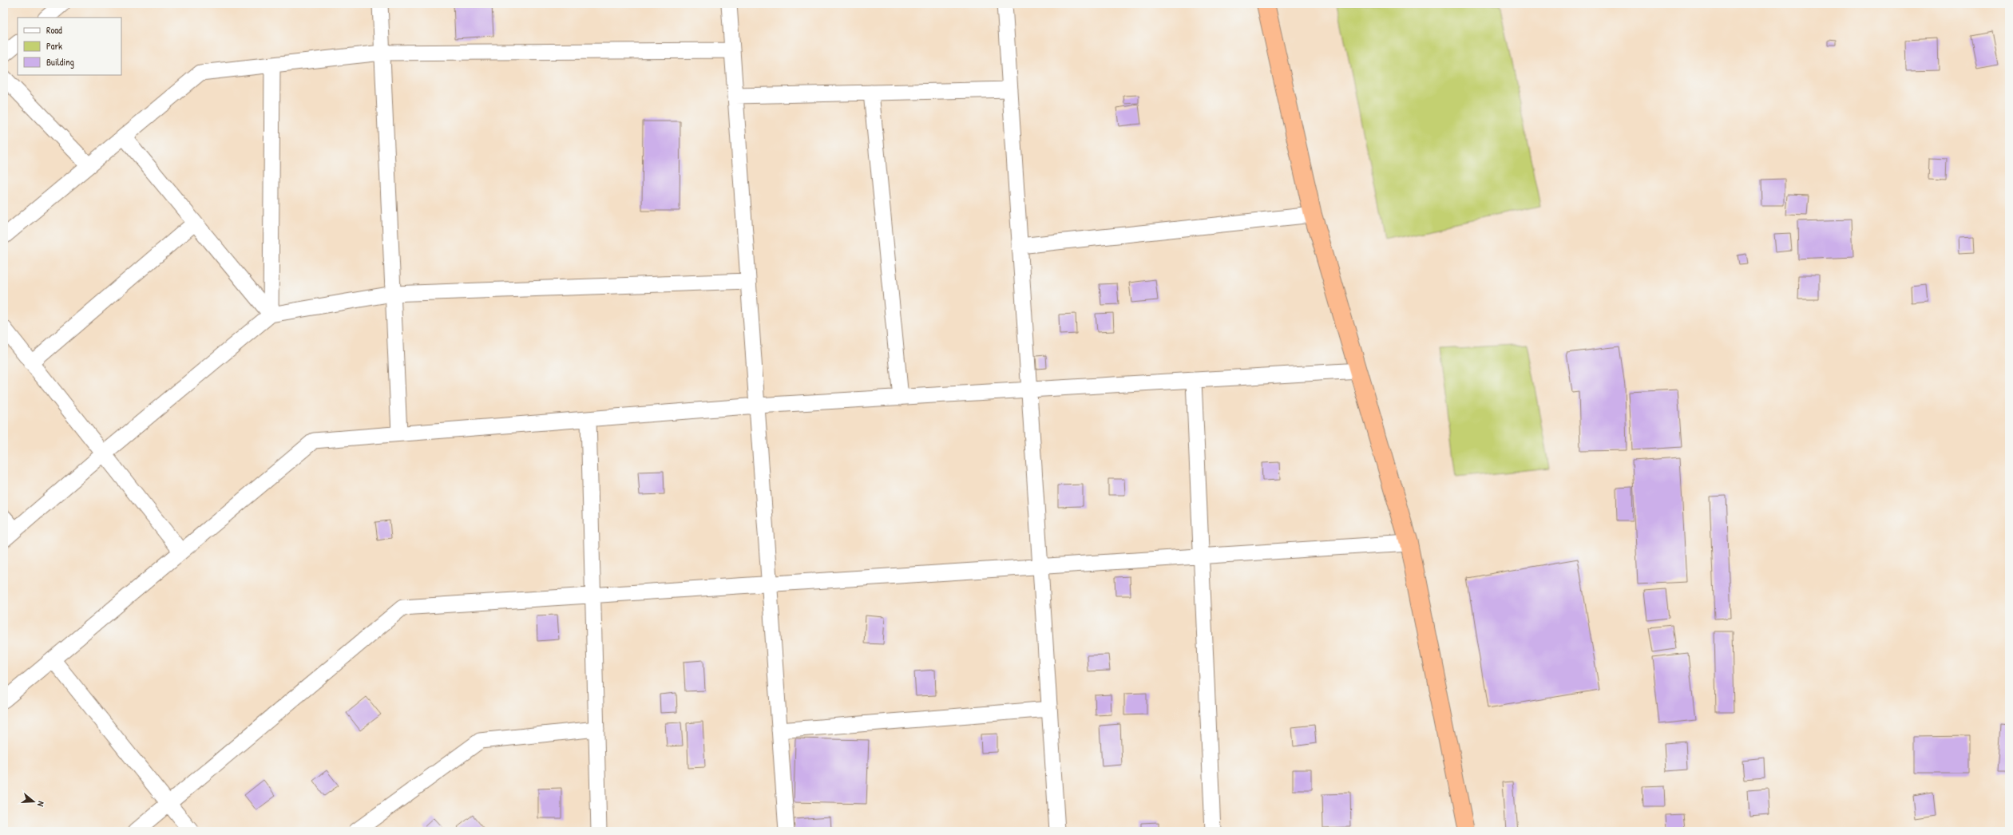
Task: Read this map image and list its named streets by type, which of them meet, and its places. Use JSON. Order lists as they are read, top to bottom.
{
  "legend": ["Road", "Park", "Building"],
  "north": "right"
}
